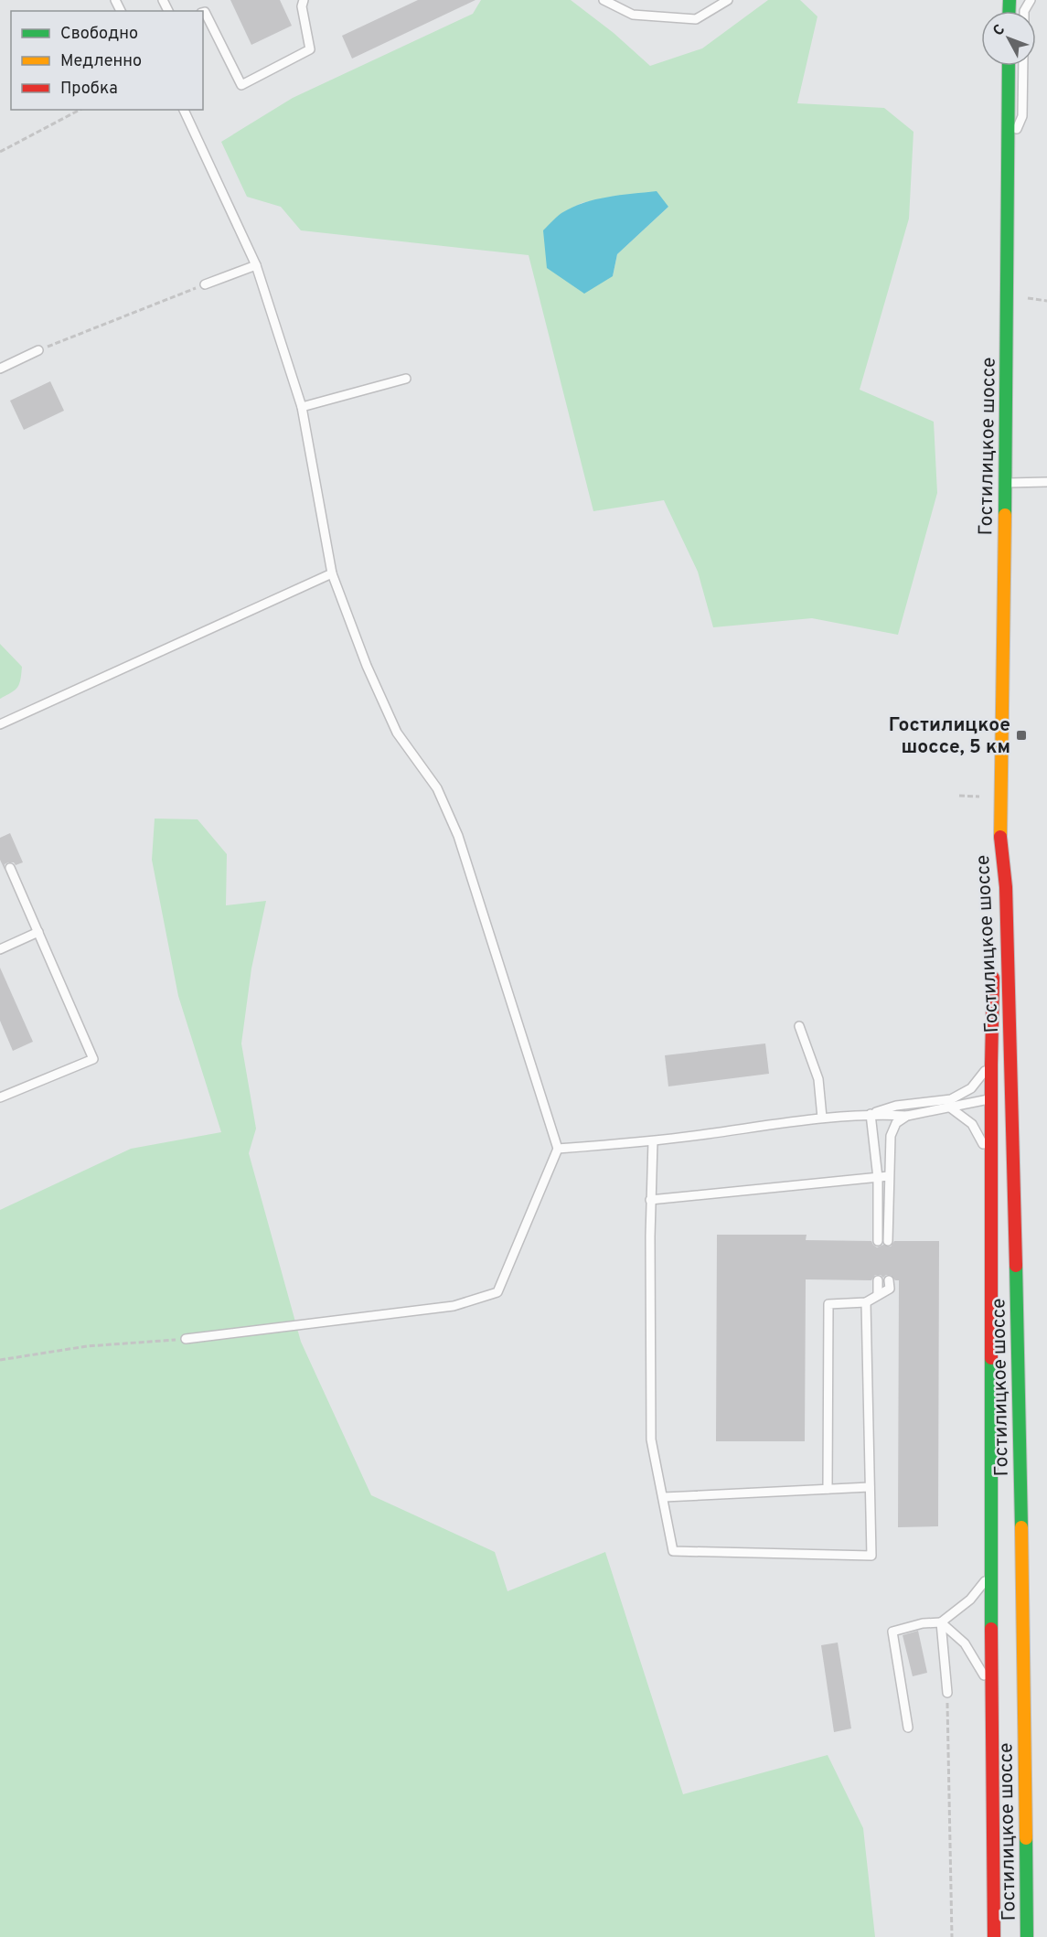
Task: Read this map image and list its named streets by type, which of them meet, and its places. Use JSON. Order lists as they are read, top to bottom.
{
  "streets": {
    "main road": ["Гостилицкое шоссе"]
  },
  "places": {
    "transit": ["Гостилицкое шоссе, 5 км"]
  },
  "legend": ["Свободно", "Медленно", "Пробка"],
  "north": "top left"
}
